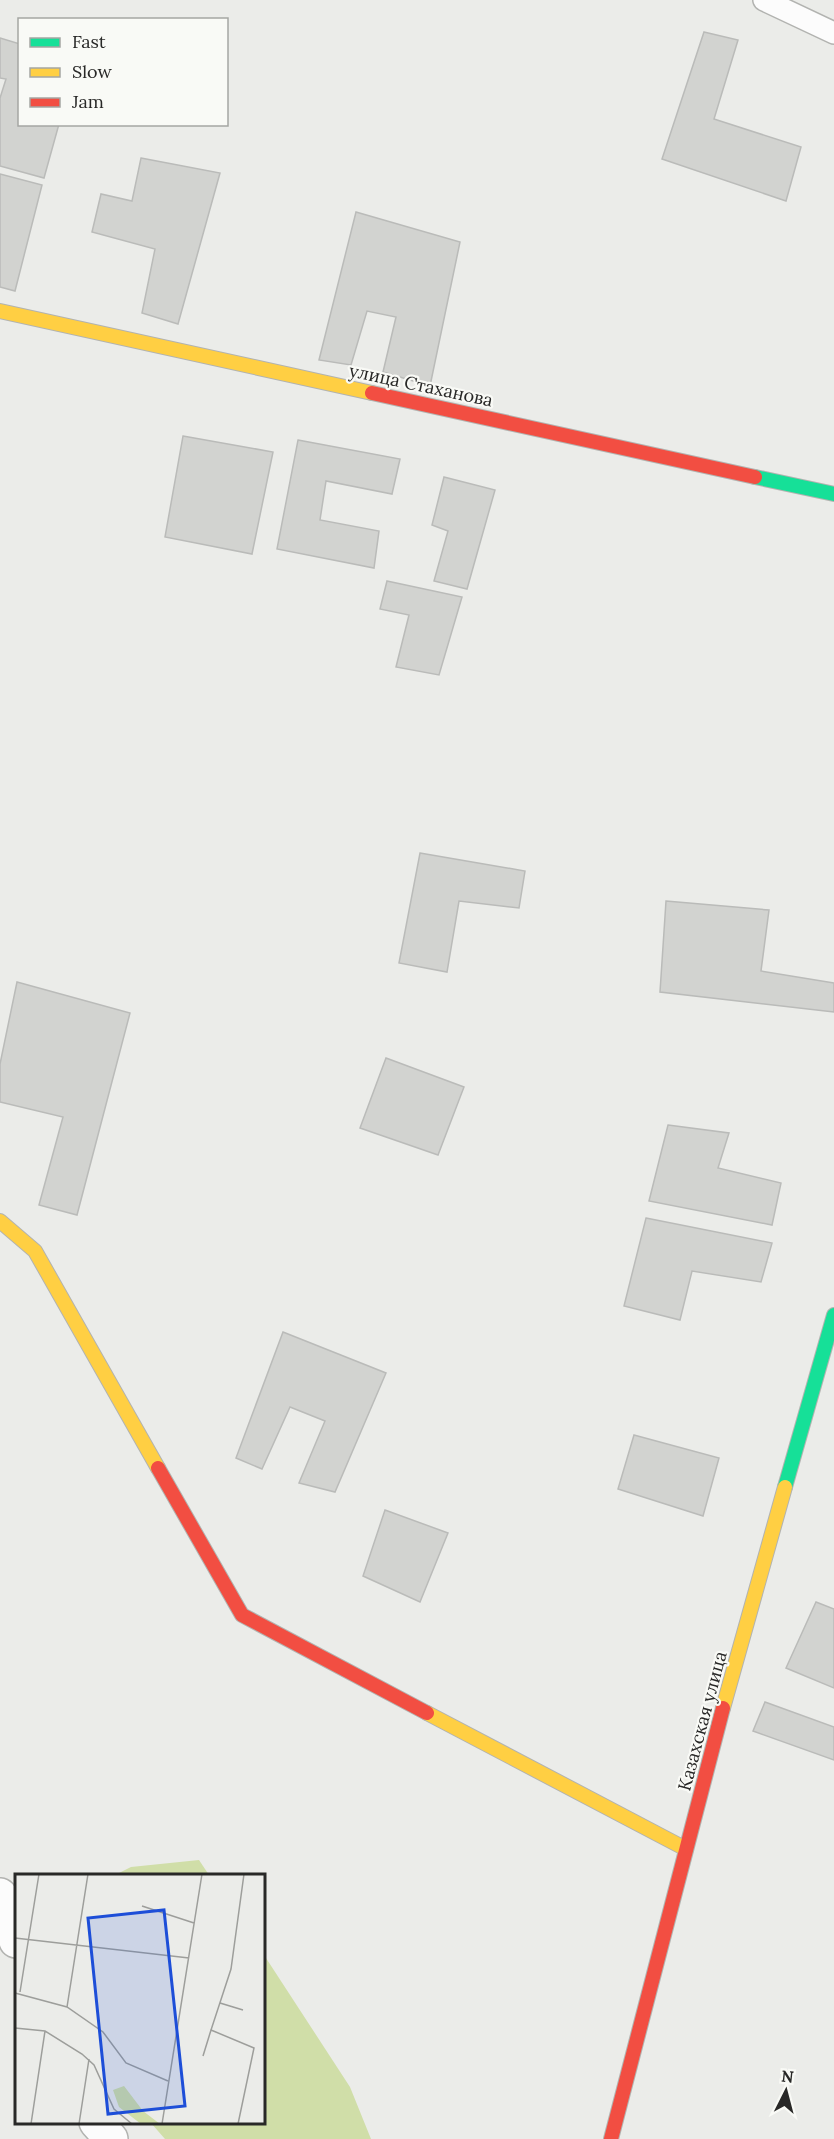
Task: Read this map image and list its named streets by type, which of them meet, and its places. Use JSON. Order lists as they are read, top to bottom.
{
  "streets": {
    "street": ["улица Стаханова", "Казахская улица"]
  },
  "legend": ["Fast", "Slow", "Jam"],
  "north": "top"
}
